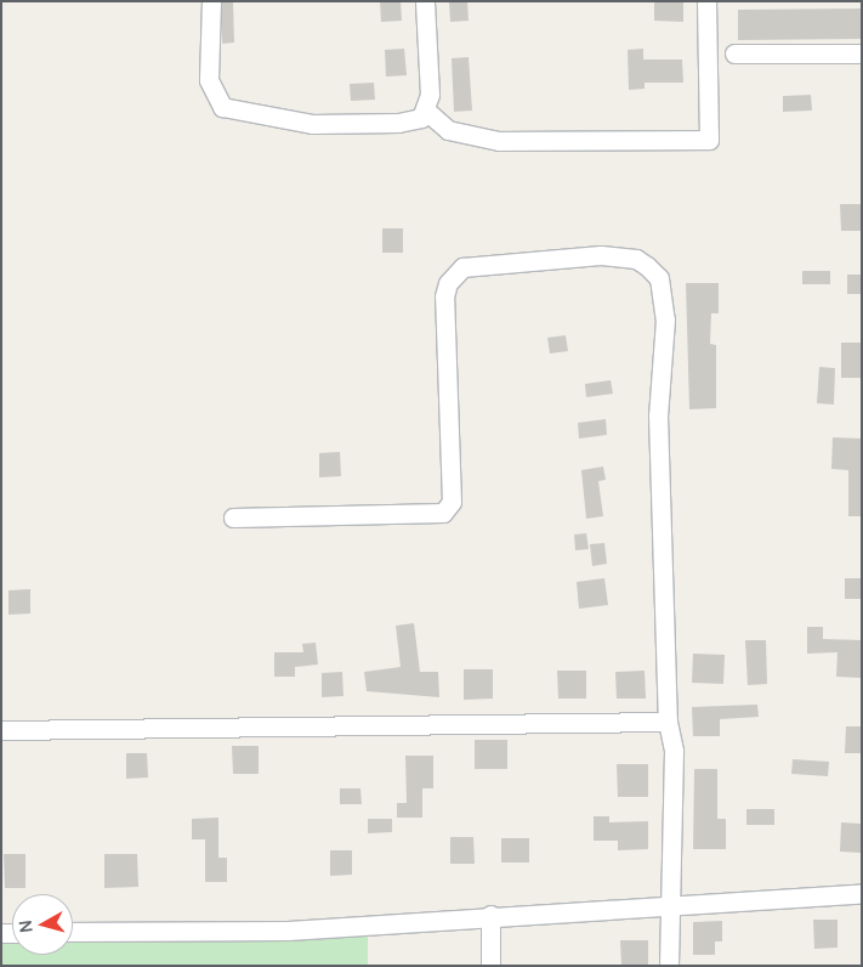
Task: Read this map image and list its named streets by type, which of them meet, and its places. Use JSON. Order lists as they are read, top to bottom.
{
  "north": "left"
}
